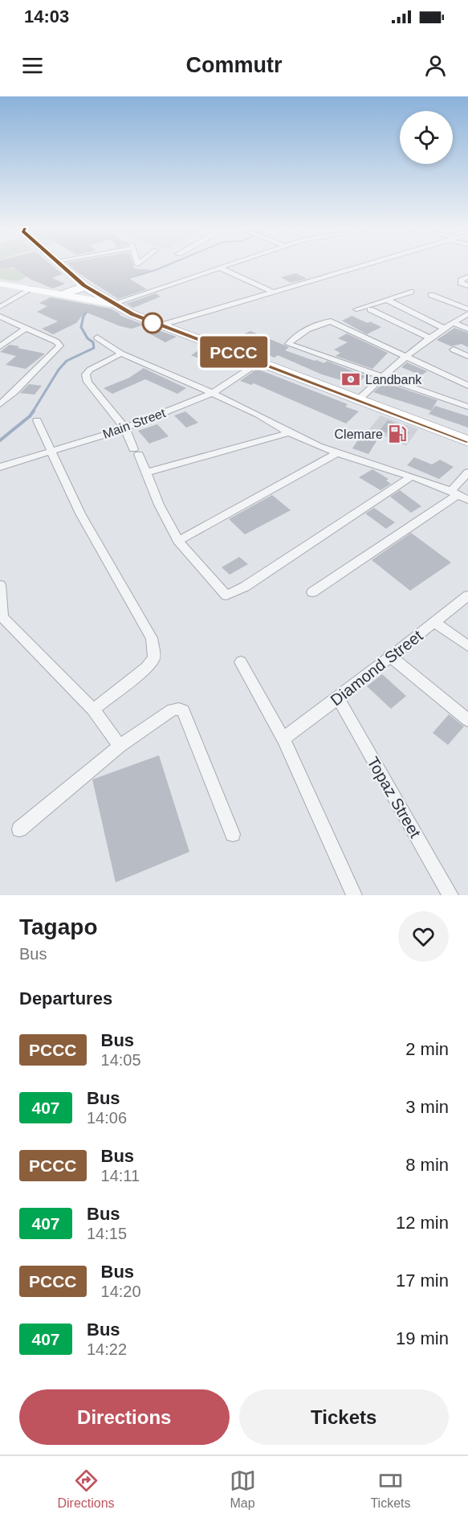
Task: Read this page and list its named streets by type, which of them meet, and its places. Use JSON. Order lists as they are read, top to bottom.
{
  "streets": {
    "street": ["Main Street", "Diamond Street", "Topaz Street"]
  },
  "crossings": [
    ["Diamond Street", "Topaz Street"]
  ],
  "places": {
    "bank": ["Landbank"],
    "fuel station": ["Clemare"]
  },
  "lines": ["bus line PCCC"],
  "page": {
    "status": "14:03",
    "header": "Commutr",
    "on_map": "PCCC",
    "heading": [
      ["Tagapo", "Bus"],
      "Departures"
    ],
    "list": [
      {
        "mark": "PCCC",
        "name": "Bus",
        "note": "14:05",
        "value": "2 min"
      },
      {
        "mark": "407",
        "name": "Bus",
        "note": "14:06",
        "value": "3 min"
      },
      {
        "mark": "PCCC",
        "name": "Bus",
        "note": "14:11",
        "value": "8 min"
      },
      {
        "mark": "407",
        "name": "Bus",
        "note": "14:15",
        "value": "12 min"
      },
      {
        "mark": "PCCC",
        "name": "Bus",
        "note": "14:20",
        "value": "17 min"
      },
      {
        "mark": "407",
        "name": "Bus",
        "note": "14:22",
        "value": "19 min"
      }
    ],
    "buttons": ["Directions", "Tickets"],
    "tabs": ["Directions", "Map", "Tickets"]
  }
}
